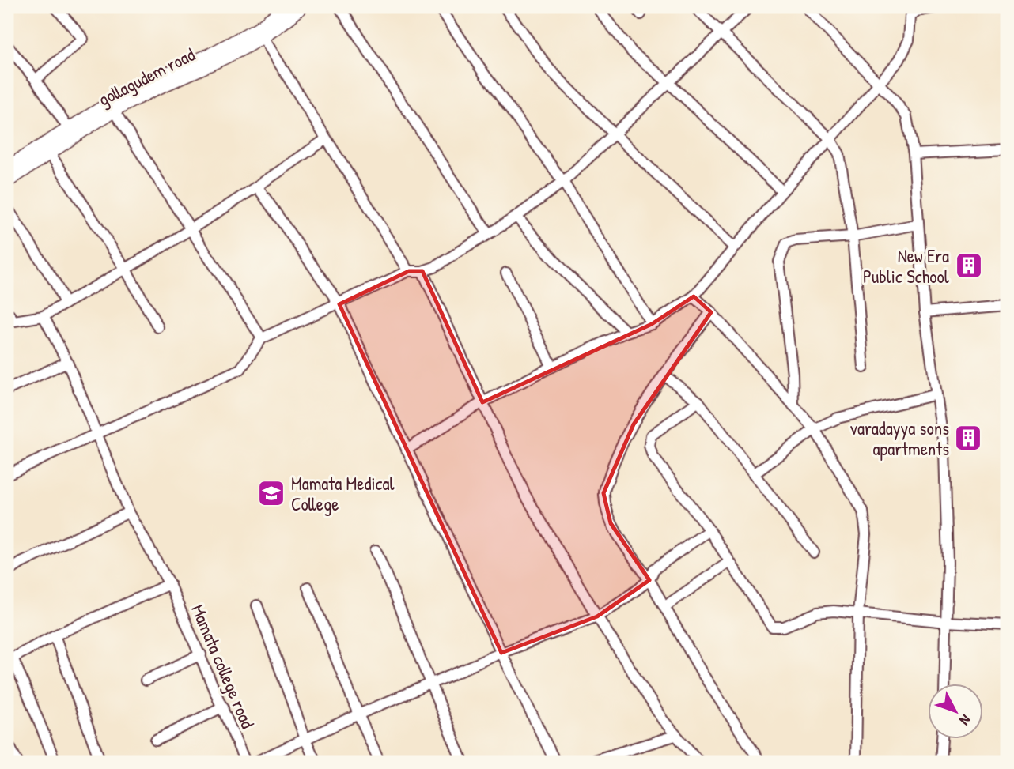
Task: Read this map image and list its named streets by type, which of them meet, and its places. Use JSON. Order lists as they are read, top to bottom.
{
  "streets": {
    "street": ["gollagudem road", "Mamata college road"]
  },
  "places": {
    "building": ["New Era Public School", "varadayya sons apartments"],
    "school or university": ["Mamata Medical College"]
  },
  "north": "bottom right"
}
